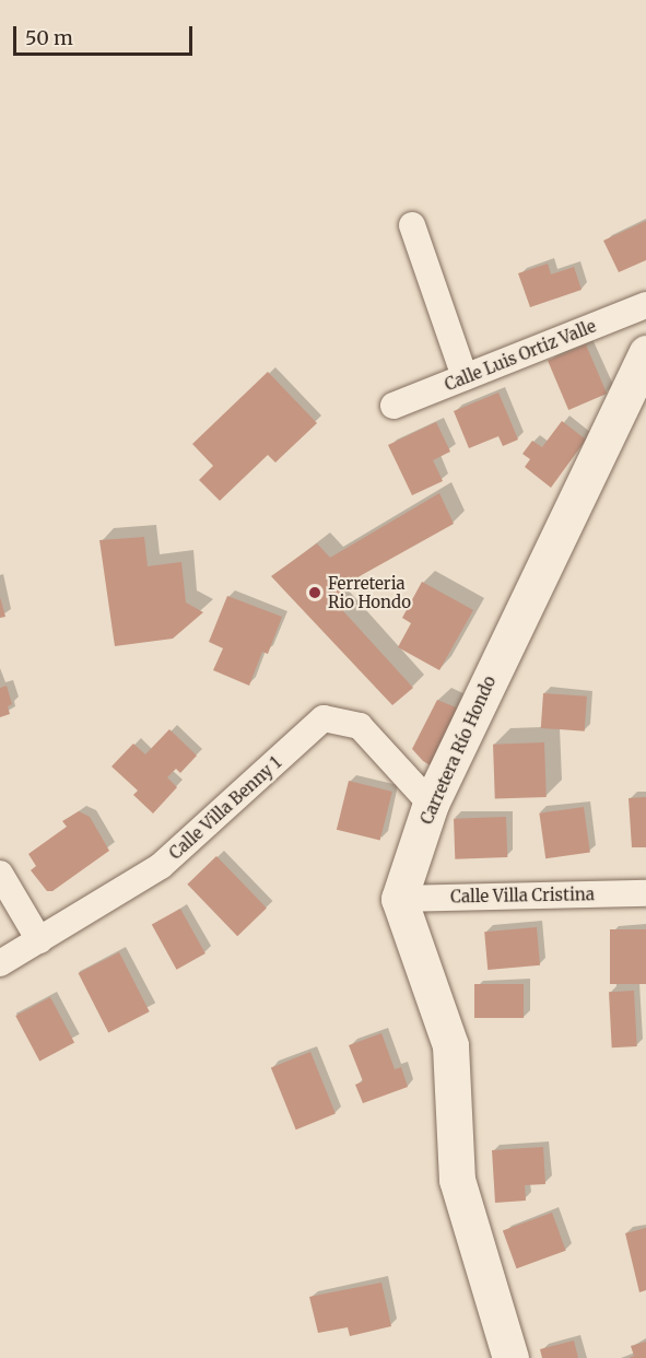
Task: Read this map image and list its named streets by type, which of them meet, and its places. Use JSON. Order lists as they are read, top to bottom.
{
  "streets": {
    "street": [
      "Calle Luis Ortiz Valle",
      "Carretera Río Hondo",
      "Calle Villa Benny 1",
      "Calle Villa Cristina"
    ]
  },
  "crossings": [
    ["Carretera Río Hondo", "Calle Villa Benny 1"],
    ["Carretera Río Hondo", "Calle Villa Cristina"]
  ],
  "places": ["Ferreteria Rio Hondo"],
  "scale_bar": "50 m"
}
